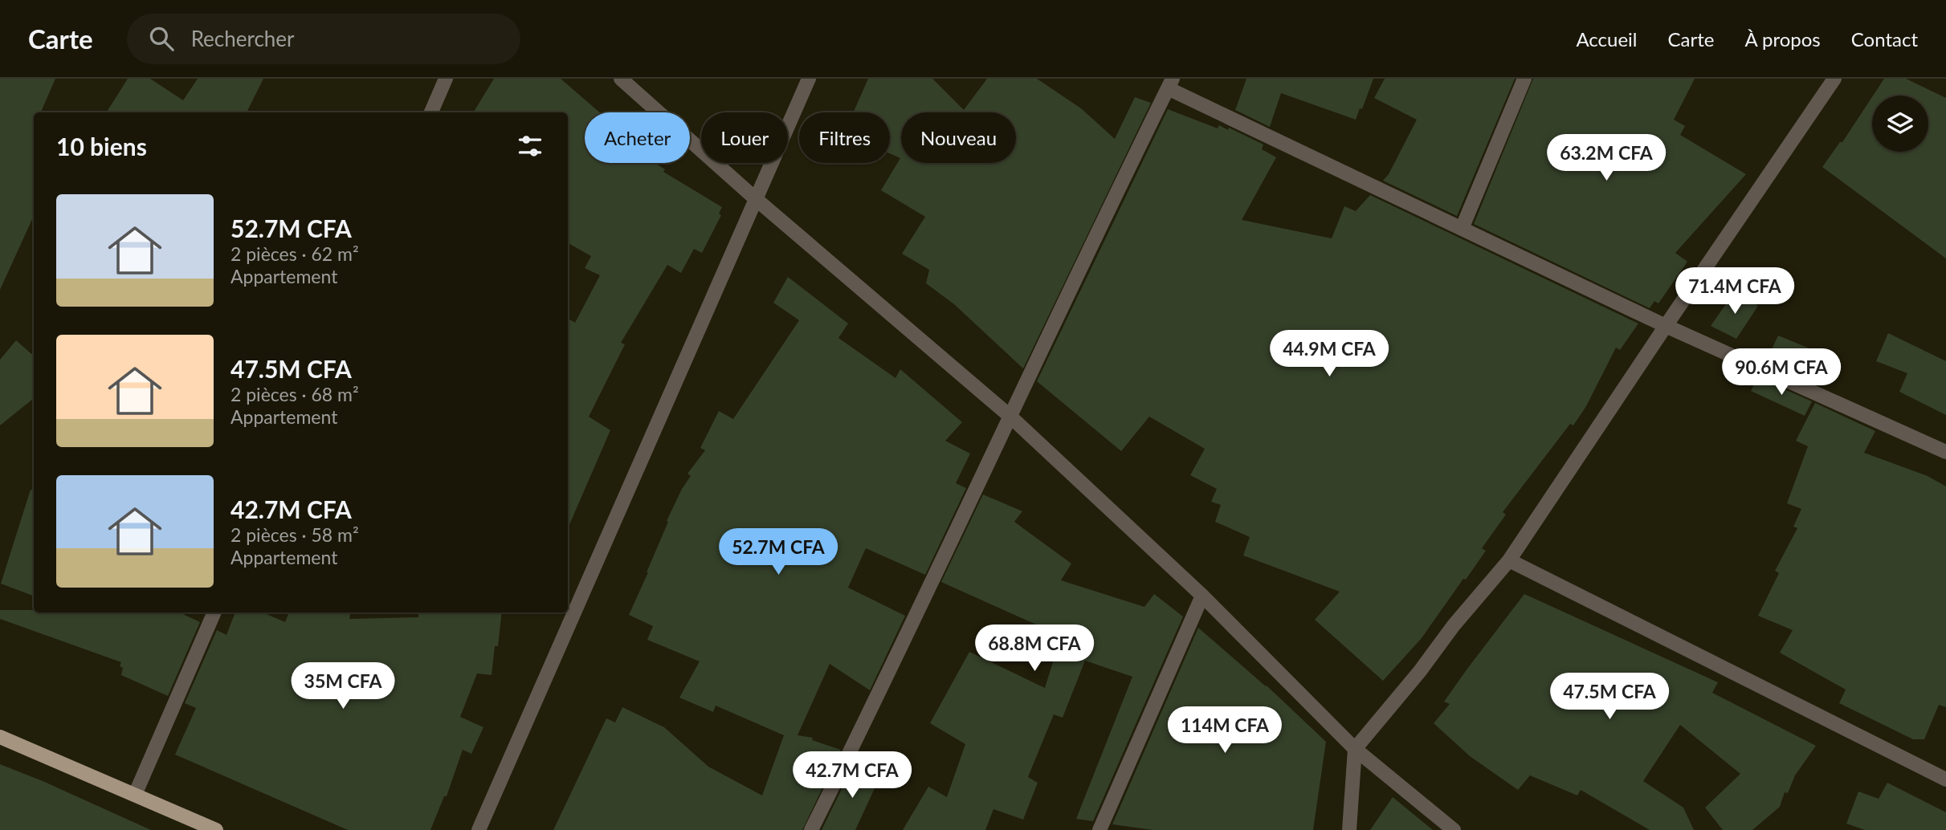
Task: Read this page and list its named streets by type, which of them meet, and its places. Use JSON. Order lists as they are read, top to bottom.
{
  "page": {
    "header": "Carte",
    "search": "Rechercher",
    "nav": [
      "Accueil",
      "Carte",
      "À propos",
      "Contact"
    ],
    "chip": [
      "Acheter",
      "Louer",
      "Filtres",
      "Nouveau"
    ],
    "heading": "10 biens",
    "price": [
      "63.2M CFA",
      "71.4M CFA",
      "44.9M CFA",
      "90.6M CFA",
      "52.7M CFA",
      "68.8M CFA",
      "35M CFA",
      "47.5M CFA",
      "114M CFA",
      "42.7M CFA"
    ],
    "list": [
      {
        "name": "52.7M CFA",
        "note": "2 pièces · 62 m² · Appartement"
      },
      {
        "name": "47.5M CFA",
        "note": "2 pièces · 68 m² · Appartement"
      },
      {
        "name": "42.7M CFA",
        "note": "2 pièces · 58 m² · Appartement"
      }
    ]
  }
}
